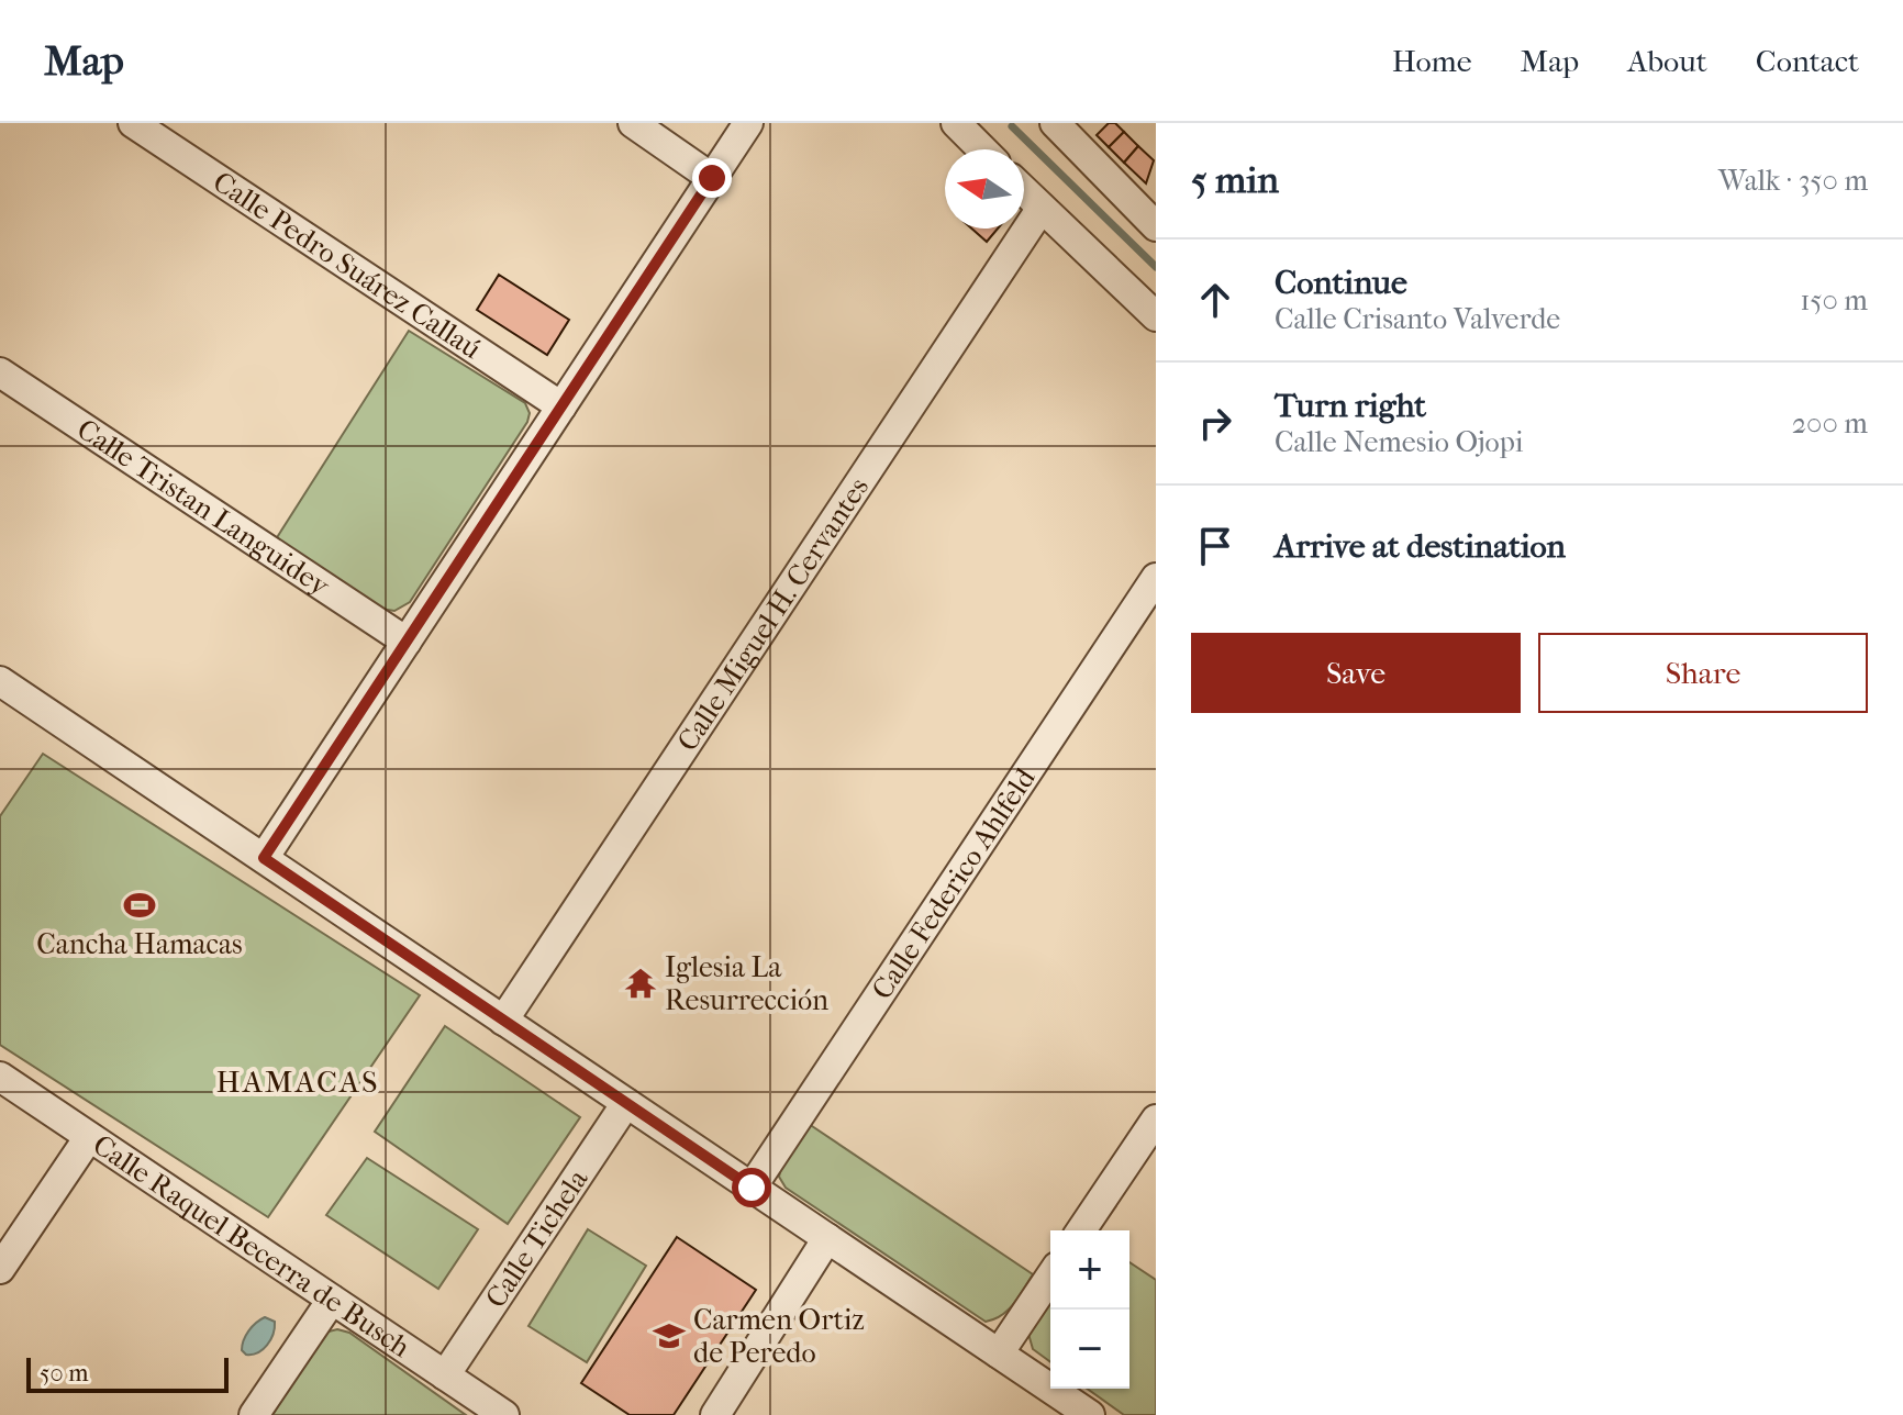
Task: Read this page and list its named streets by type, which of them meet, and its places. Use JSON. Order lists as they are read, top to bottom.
{
  "streets": {
    "street": [
      "Calle Pedro Suárez Callaú",
      "Calle Tristan Languidey",
      "Calle Miguel H. Cervantes",
      "Calle Federico Ahlfeld",
      "Calle Tichela",
      "Calle Raquel Becerra de Busch"
    ]
  },
  "crossings": [
    ["Calle Tichela", "Calle Raquel Becerra de Busch"]
  ],
  "districts": ["HAMACAS"],
  "places": {
    "sports": ["Cancha Hamacas"],
    "temple": ["Iglesia La Resurrección"],
    "school or university": ["Carmen Ortiz de Peredo"]
  },
  "scale_bar": "50 m",
  "north": "left",
  "page": {
    "header": "Map",
    "nav": [
      "Home",
      "Map",
      "About",
      "Contact"
    ],
    "heading": ["5 min", "Walk · 350 m"],
    "list": [
      ["Continue", "Calle Crisanto Valverde", "150 m"],
      ["Turn right", "Calle Nemesio Ojopi", "200 m"],
      "Arrive at destination"
    ],
    "buttons": ["Save", "Share"],
    "map_buttons": ["+", "−"],
    "scale": "50 m"
  }
}
